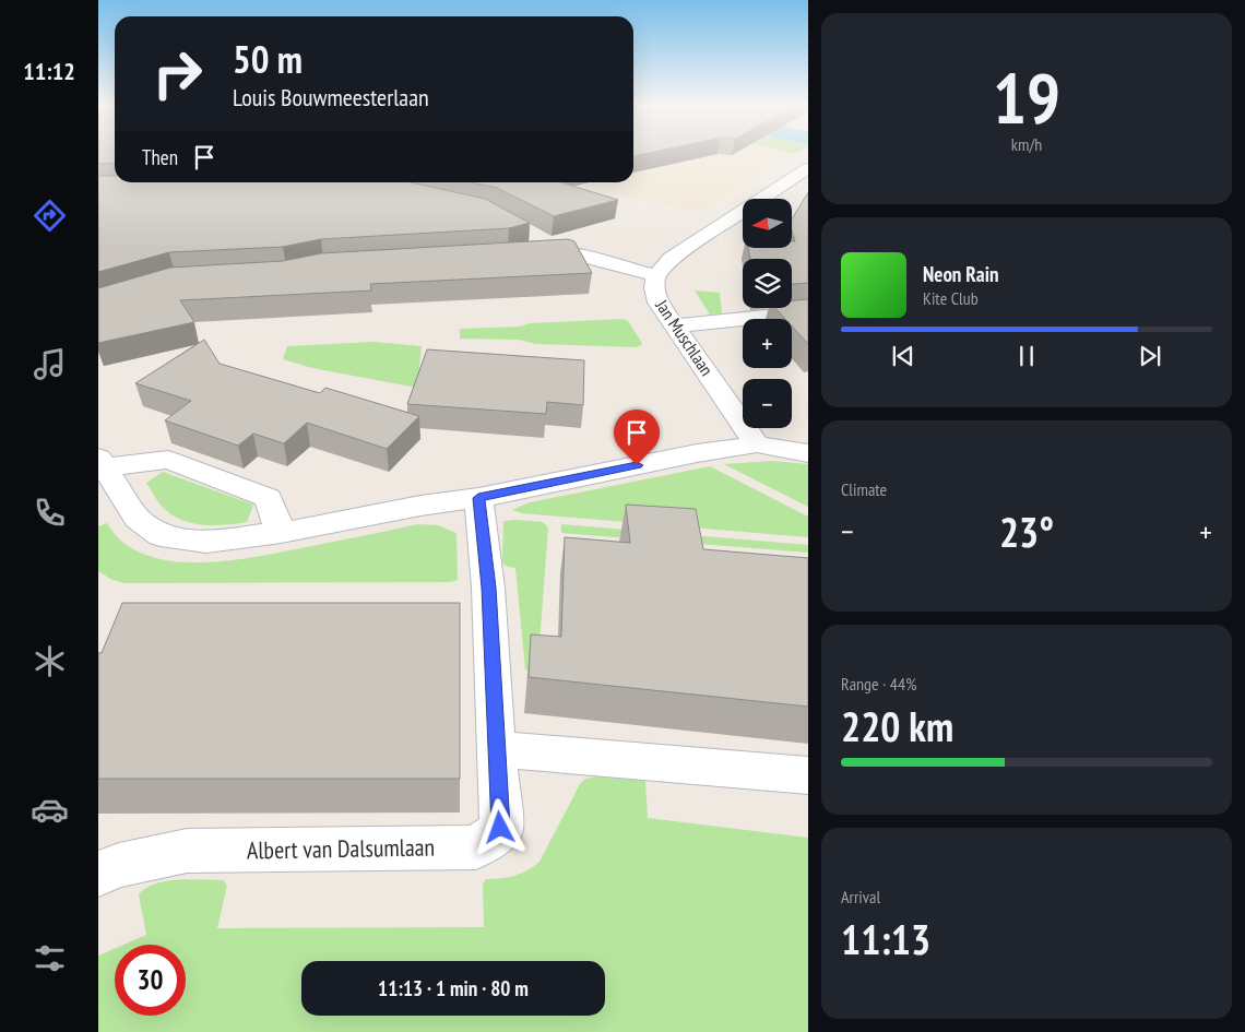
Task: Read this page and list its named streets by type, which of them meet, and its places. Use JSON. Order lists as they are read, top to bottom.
{
  "streets": {
    "street": ["Jan Muschlaan", "Albert van Dalsumlaan"]
  },
  "north": "left",
  "page": {
    "tabs": "11:12",
    "tile": [
      ["19", "km/h"],
      "Climate",
      ["Range · 44%", "220 km"],
      ["Arrival", "11:13"]
    ],
    "turn": ["50 m", "Louis Bouwmeesterlaan"],
    "then": "Then",
    "map_buttons": ["+", "−"],
    "song": ["Neon Rain", "Kite Club"],
    "heat": ["−", "23°", "+"],
    "limit": "30",
    "trip": "11:13 · 1 min · 80 m"
  }
}
